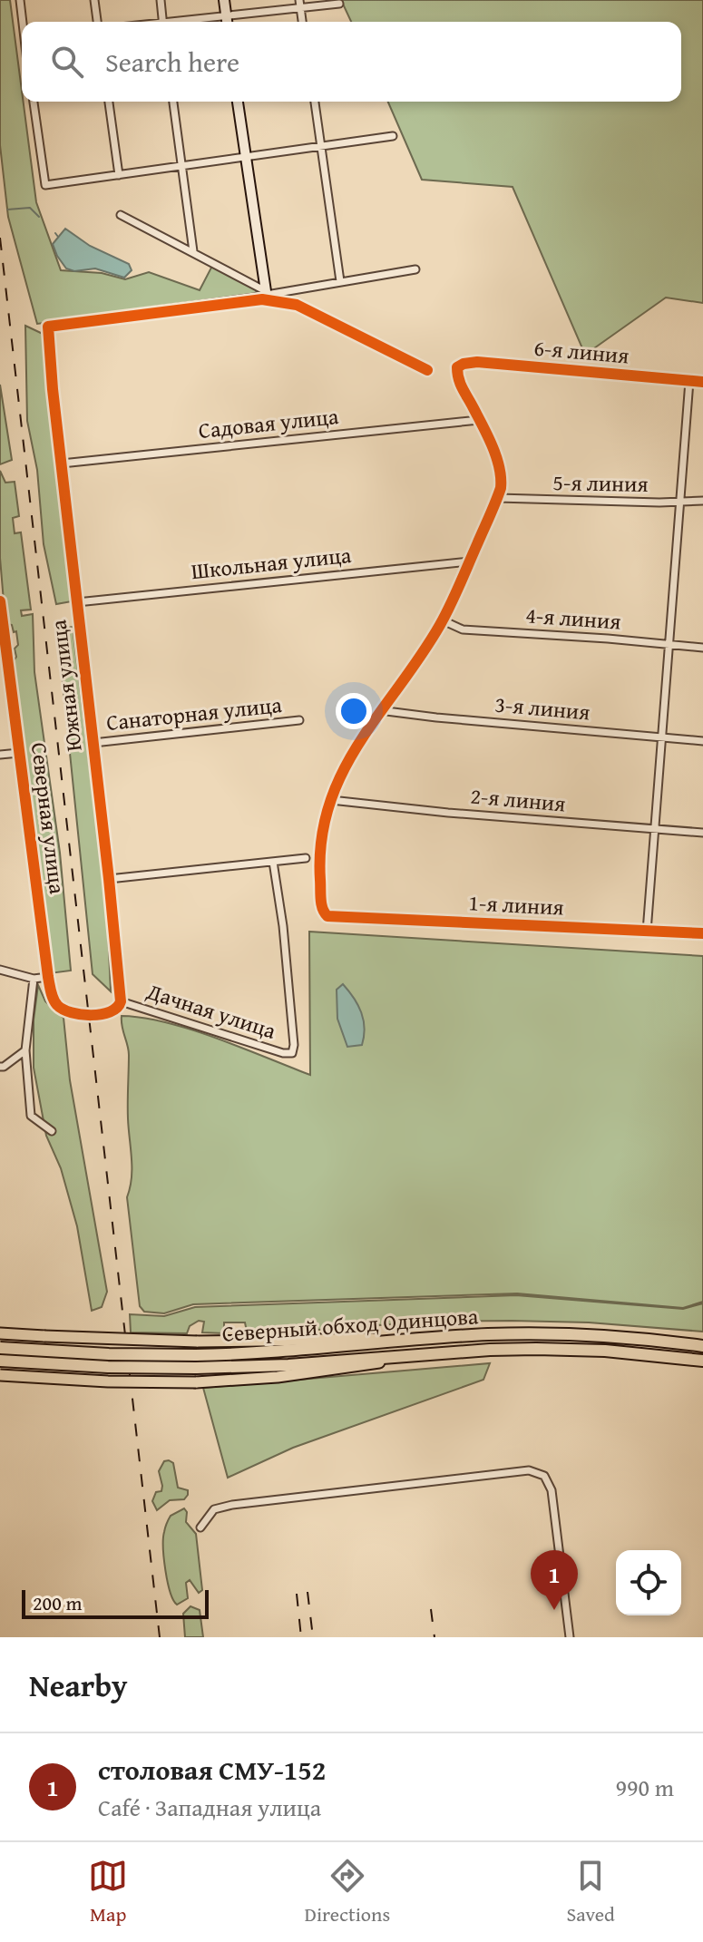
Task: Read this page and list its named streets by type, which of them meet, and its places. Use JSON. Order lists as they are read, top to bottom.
{
  "streets": {
    "highway": ["Северный обход Одинцова"],
    "street": [
      "6-я линия",
      "Садовая улица",
      "5-я линия",
      "Школьная улица",
      "4-я линия",
      "Южная улица",
      "3-я линия",
      "Санаторная улица",
      "2-я линия",
      "Северная улица",
      "1-я линия",
      "Дачная улица"
    ]
  },
  "crossings": [
    ["6-я линия", "Садовая улица"],
    ["Садовая улица", "Южная улица"],
    ["Школьная улица", "Южная улица"],
    ["Южная улица", "Санаторная улица"],
    ["Южная улица", "Северная улица"],
    ["Южная улица", "Дачная улица"],
    ["2-я линия", "1-я линия"],
    ["Северная улица", "Дачная улица"]
  ],
  "scale_bar": "200 m",
  "page": {
    "search": "Search here",
    "pins": "1",
    "scale": "200 m",
    "heading": "Nearby",
    "list": [
      {
        "mark": "1",
        "name": "столовая СМУ-152",
        "note": "Café · Западная улица",
        "value": "990 m"
      }
    ],
    "nav": ["Map", "Directions", "Saved"]
  }
}
